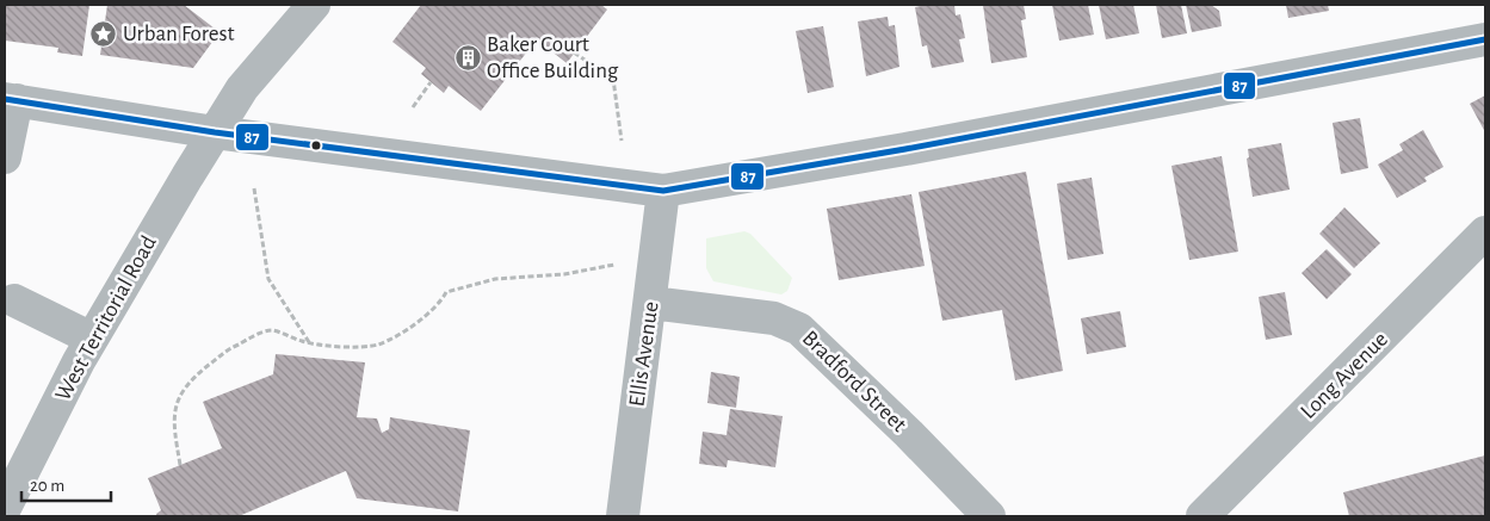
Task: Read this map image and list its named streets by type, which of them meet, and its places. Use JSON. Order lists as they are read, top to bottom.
{
  "streets": {
    "street": [
      "West Territorial Road",
      "Ellis Avenue",
      "Long Avenue",
      "Bradford Street"
    ]
  },
  "crossings": [
    ["Ellis Avenue", "Bradford Street"]
  ],
  "places": {
    "place": ["Urban Forest"],
    "building": ["Baker Court Office Building"]
  },
  "lines": ["transit line 87"],
  "scale_bar": "20 m"
}
